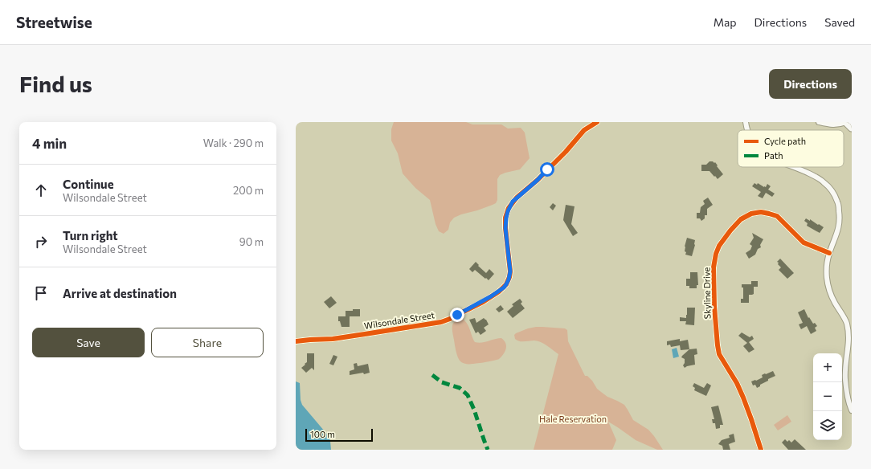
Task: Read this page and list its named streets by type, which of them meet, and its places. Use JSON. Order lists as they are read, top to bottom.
{
  "streets": {
    "street": ["Skyline Drive", "Wilsondale Street"]
  },
  "parks": ["Hale Reservation"],
  "legend": ["Cycle path", "Path"],
  "scale_bar": "100 m",
  "page": {
    "header": "Streetwise",
    "nav": ["Map", "Directions", "Saved"],
    "buttons": [
      "Directions",
      ["Save", "Share"]
    ],
    "title": "Find us",
    "heading": ["4 min", "Walk · 290 m"],
    "list": [
      ["Continue", "Wilsondale Street", "200 m"],
      ["Turn right", "Wilsondale Street", "90 m"],
      "Arrive at destination"
    ],
    "map_buttons": ["+", "−"],
    "scale": "100 m"
  }
}
